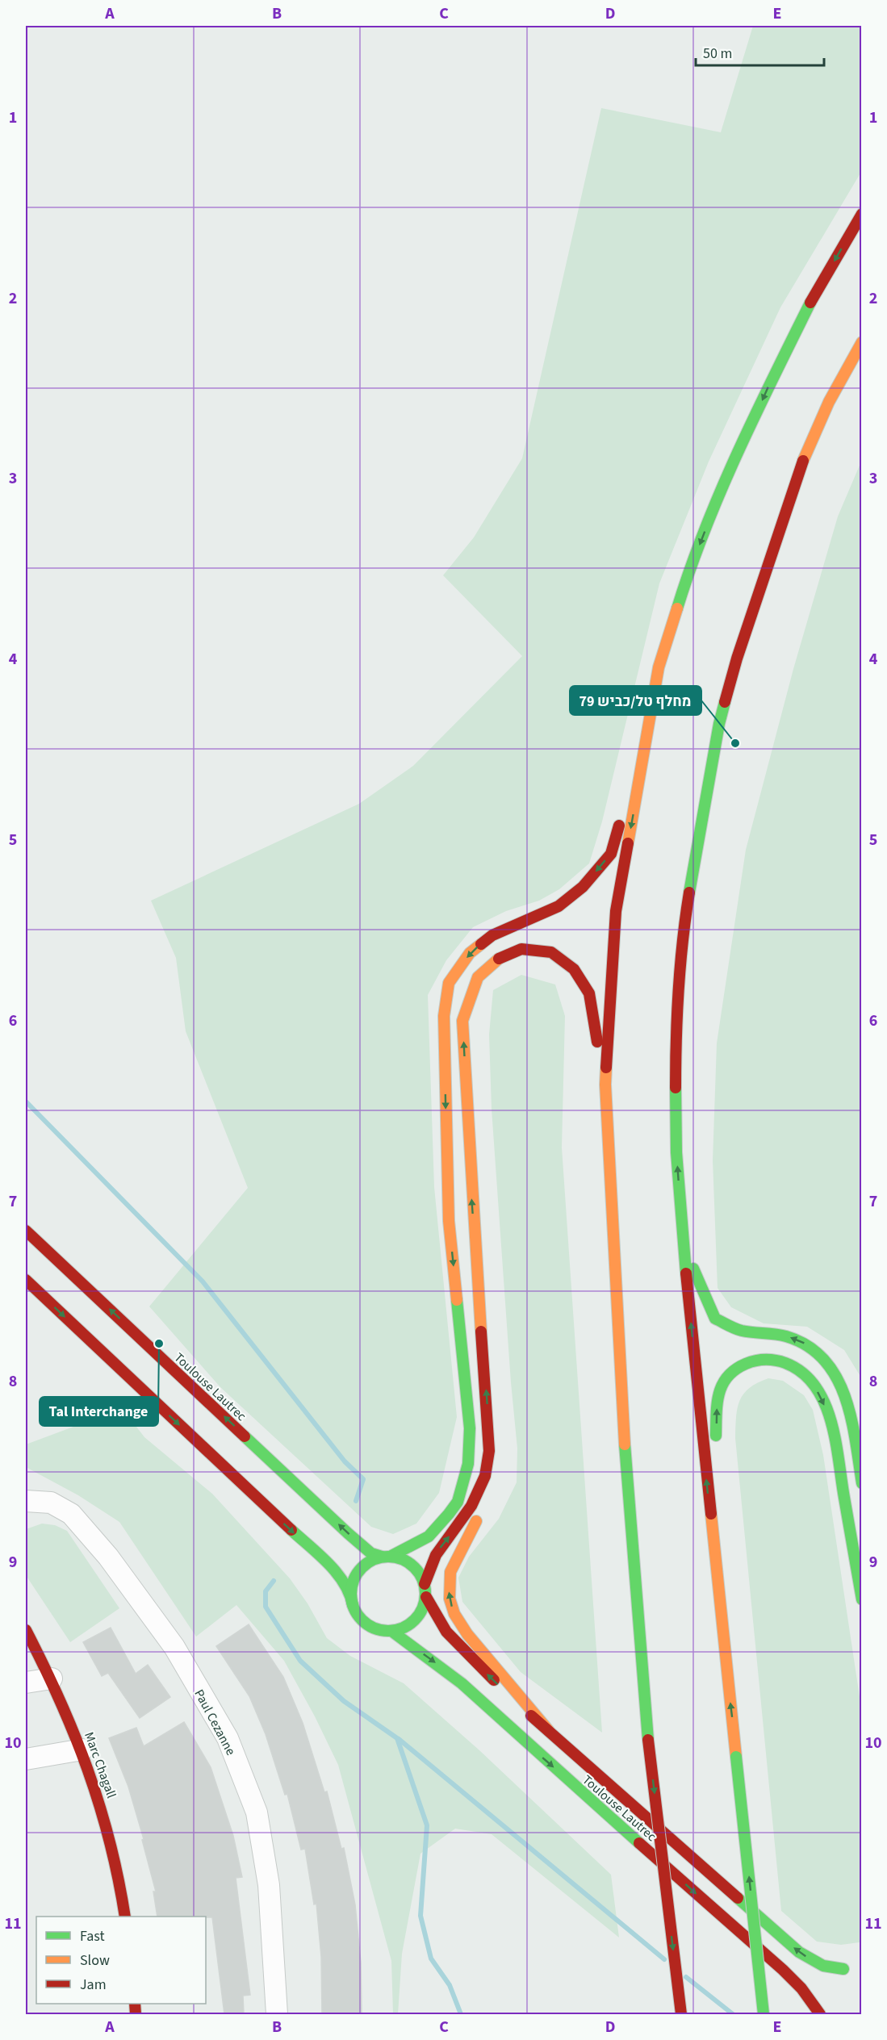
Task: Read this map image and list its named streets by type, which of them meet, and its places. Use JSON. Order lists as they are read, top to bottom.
{
  "streets": {
    "main road": ["Toulouse Lautrec", "Marc Chagall"],
    "street": ["Paul Cezanne"]
  },
  "places": ["מחלף טל/כביש 79", "Tal Interchange"],
  "legend": ["Fast", "Slow", "Jam"],
  "scale_bar": "50 m",
  "grid": {
    "columns": [
      "A",
      "B",
      "C",
      "D",
      "E"
    ],
    "rows": [
      "1",
      "2",
      "3",
      "4",
      "5",
      "6",
      "7",
      "8",
      "9",
      "10",
      "11"
    ]
  }
}
